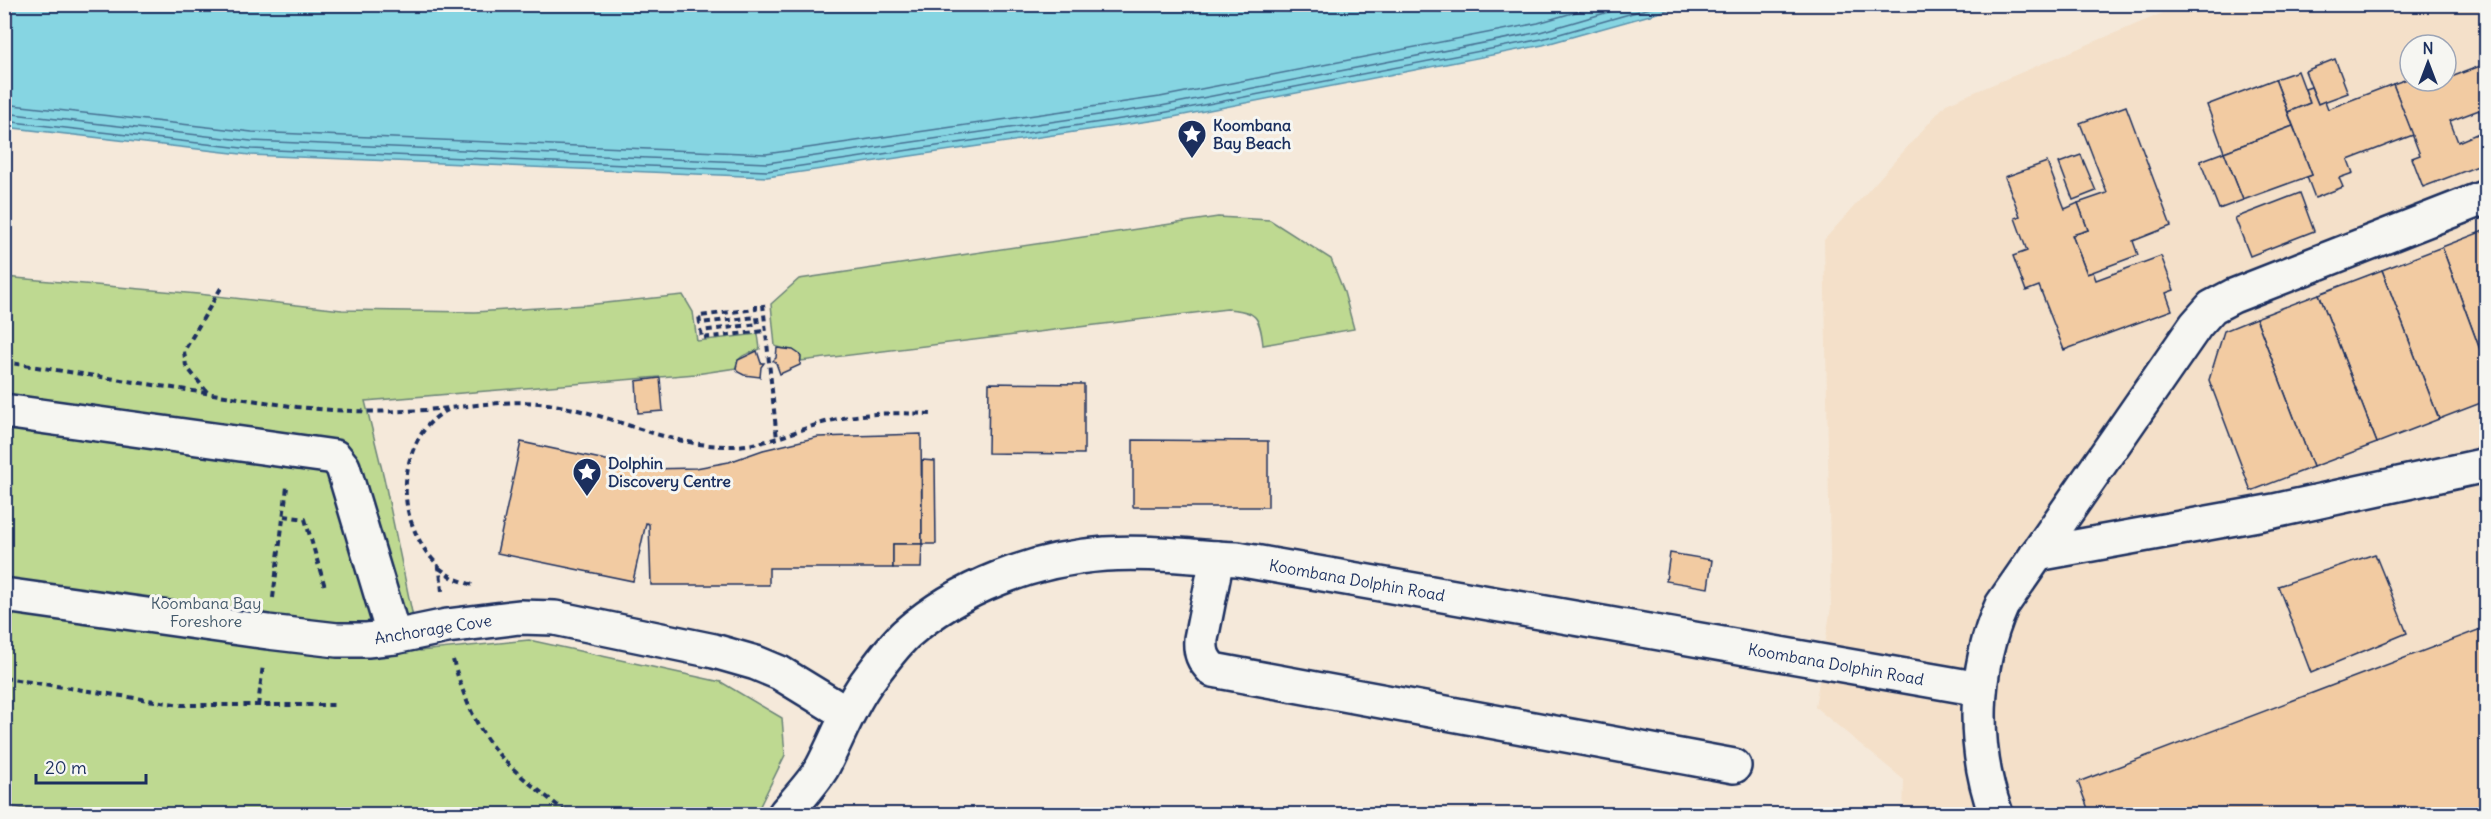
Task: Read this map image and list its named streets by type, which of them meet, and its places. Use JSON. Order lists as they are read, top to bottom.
{
  "streets": {
    "street": ["Koombana Dolphin Road", "Anchorage Cove"]
  },
  "crossings": [
    ["Koombana Dolphin Road", "Anchorage Cove"]
  ],
  "parks": ["Koombana Bay Foreshore"],
  "places": {
    "place": ["Koombana Bay Beach", "Dolphin Discovery Centre"]
  },
  "scale_bar": "20 m",
  "north": "top"
}
